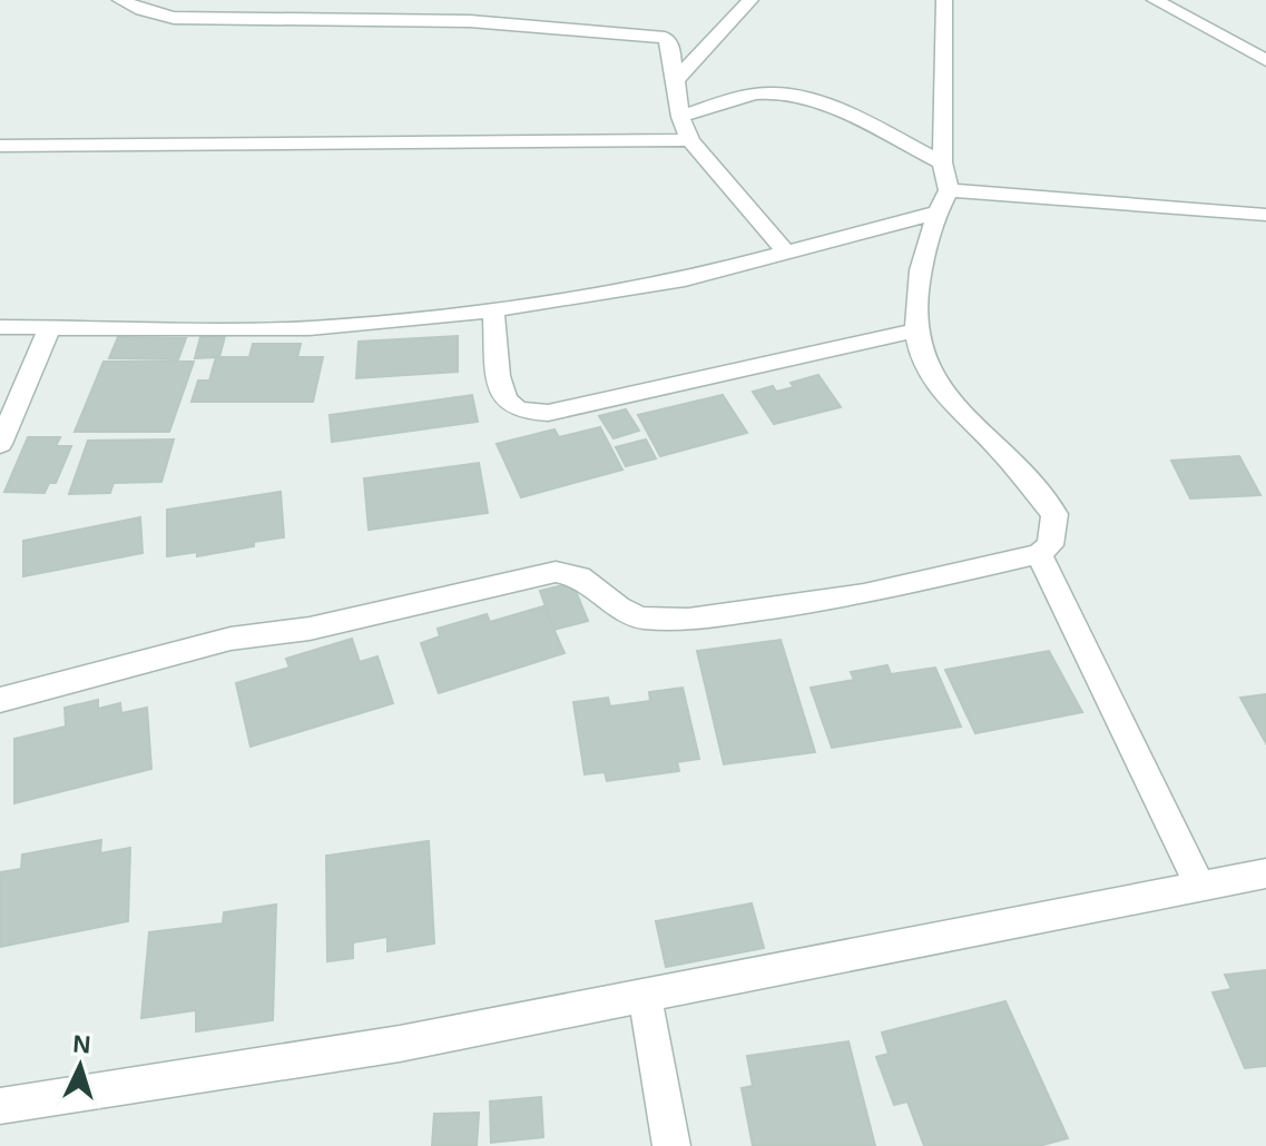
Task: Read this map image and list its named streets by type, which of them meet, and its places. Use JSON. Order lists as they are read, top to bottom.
{
  "north": "top"
}
